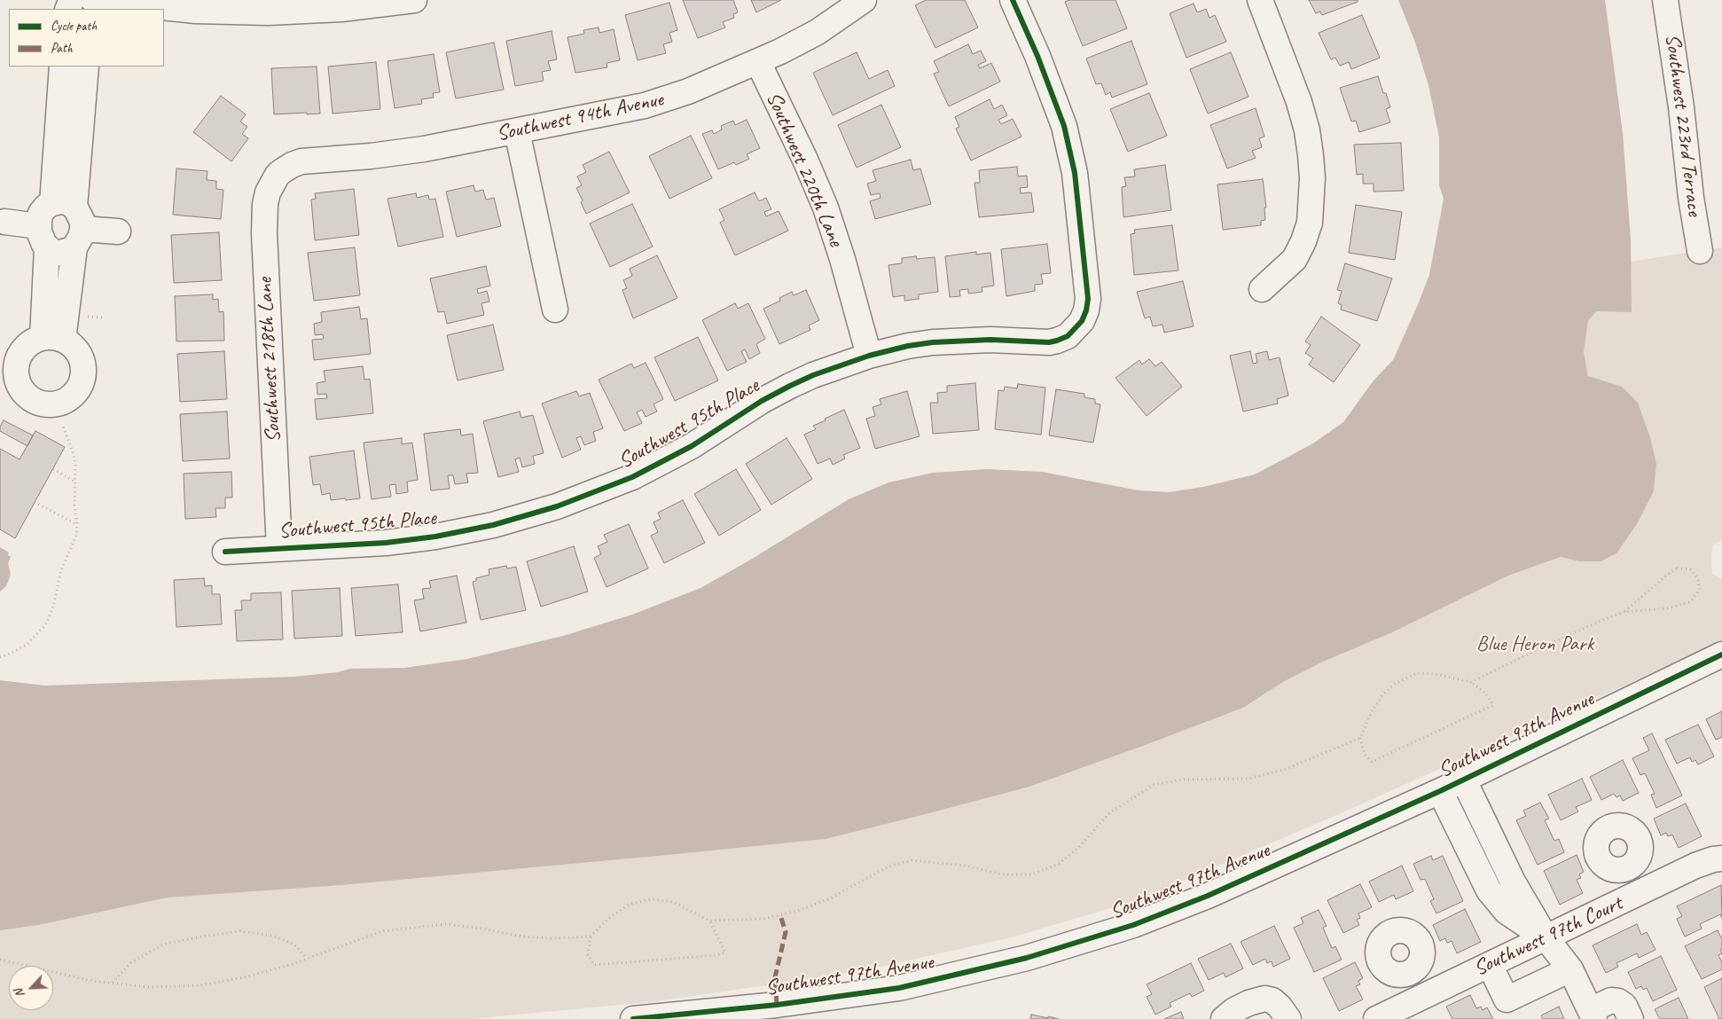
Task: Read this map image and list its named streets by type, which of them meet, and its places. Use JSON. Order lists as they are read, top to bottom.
{
  "streets": {
    "street": [
      "Southwest 94th Avenue",
      "Southwest 223rd Terrace",
      "Southwest 220th Lane",
      "Southwest 218th Lane",
      "Southwest 95th Place",
      "Southwest 97th Avenue",
      "Southwest 97th Court"
    ]
  },
  "crossings": [
    ["Southwest 94th Avenue", "Southwest 220th Lane"],
    ["Southwest 94th Avenue", "Southwest 218th Lane"],
    ["Southwest 220th Lane", "Southwest 95th Place"],
    ["Southwest 218th Lane", "Southwest 95th Place"]
  ],
  "parks": ["Blue Heron Park"],
  "legend": ["Cycle path", "Path"],
  "north": "bottom left"
}
